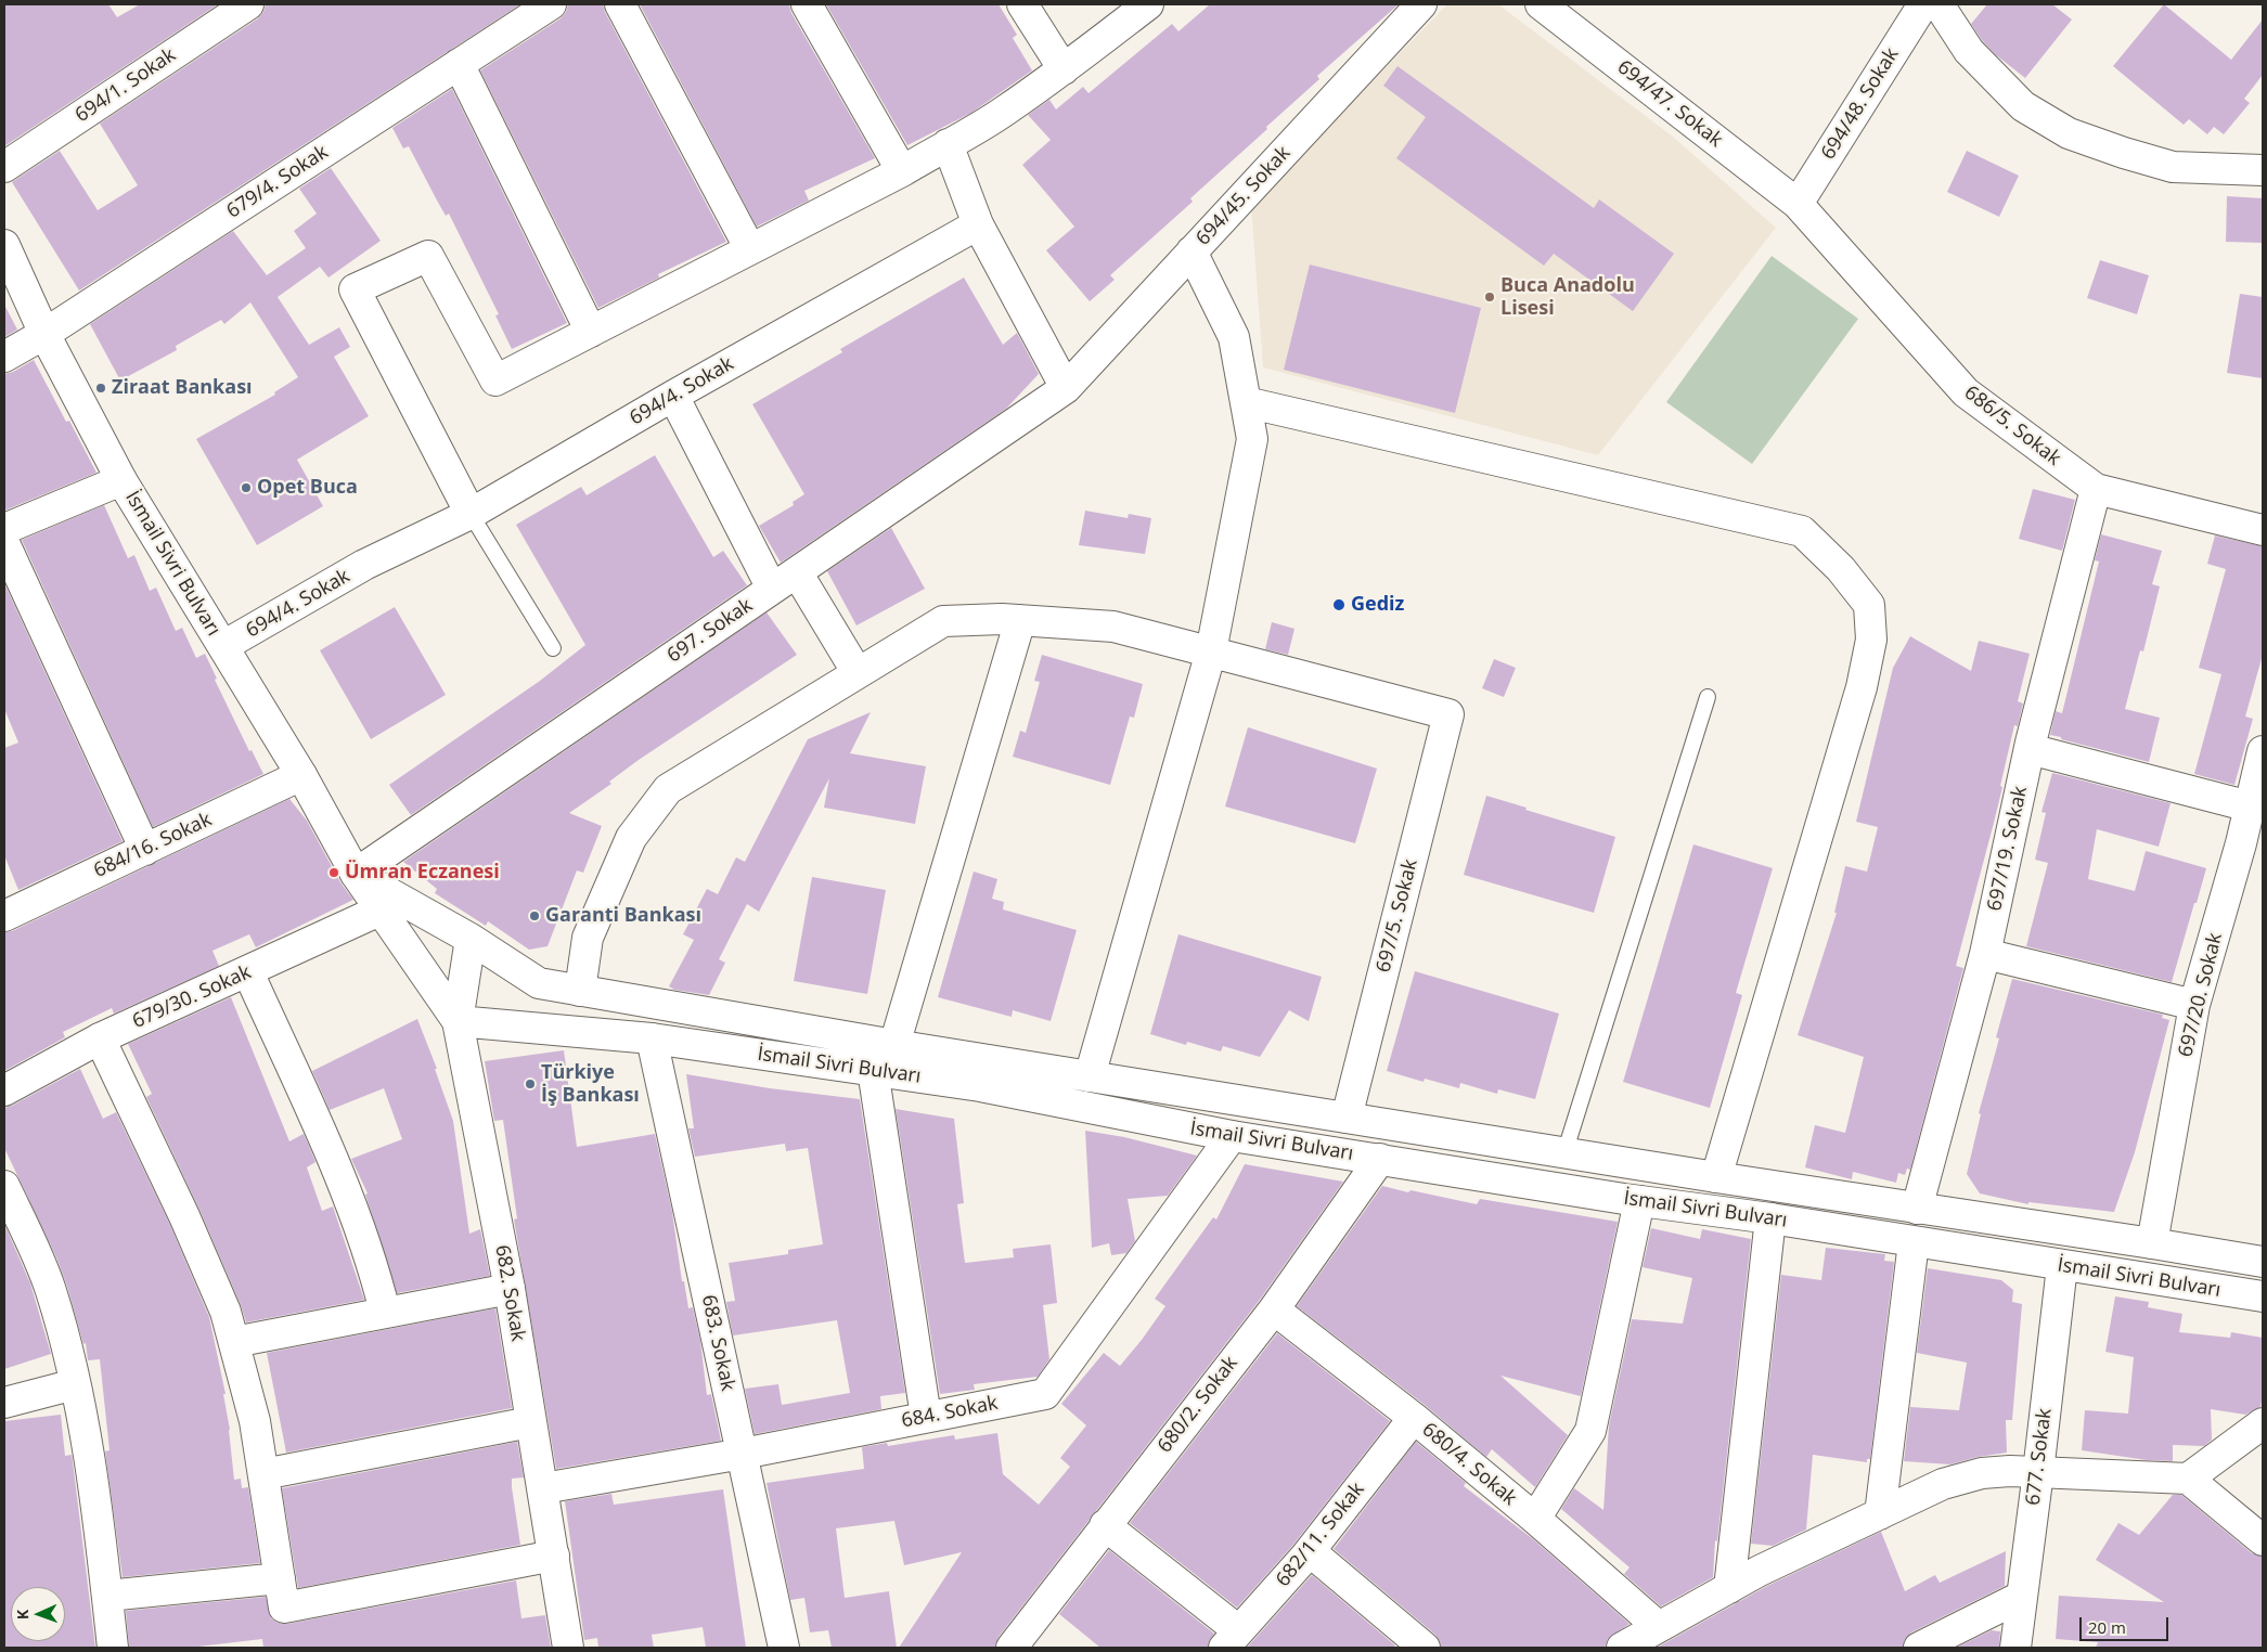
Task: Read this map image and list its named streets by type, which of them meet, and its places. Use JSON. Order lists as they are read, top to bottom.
{
  "streets": {
    "street": [
      "694/1. Sokak",
      "694/47. Sokak",
      "694/48. Sokak",
      "679/4. Sokak",
      "694/45. Sokak",
      "694/4. Sokak",
      "686/5. Sokak",
      "İsmail Sivri Bulvarı",
      "697. Sokak",
      "684/16. Sokak",
      "697/19. Sokak",
      "697/5. Sokak",
      "697/20. Sokak",
      "679/30. Sokak",
      "682. Sokak",
      "683. Sokak",
      "680/2. Sokak",
      "684. Sokak",
      "677. Sokak",
      "680/4. Sokak",
      "682/11. Sokak"
    ]
  },
  "crossings": [
    ["694/47. Sokak", "694/48. Sokak"],
    ["694/47. Sokak", "686/5. Sokak"],
    ["694/48. Sokak", "686/5. Sokak"],
    ["679/4. Sokak", "İsmail Sivri Bulvarı"],
    ["694/45. Sokak", "697. Sokak"],
    ["694/4. Sokak", "İsmail Sivri Bulvarı"],
    ["686/5. Sokak", "697/19. Sokak"],
    ["İsmail Sivri Bulvarı", "697. Sokak"],
    ["İsmail Sivri Bulvarı", "684/16. Sokak"],
    ["İsmail Sivri Bulvarı", "697/19. Sokak"],
    ["İsmail Sivri Bulvarı", "697/5. Sokak"],
    ["İsmail Sivri Bulvarı", "697/20. Sokak"],
    ["İsmail Sivri Bulvarı", "679/30. Sokak"],
    ["İsmail Sivri Bulvarı", "682. Sokak"],
    ["İsmail Sivri Bulvarı", "683. Sokak"],
    ["İsmail Sivri Bulvarı", "680/2. Sokak"],
    ["İsmail Sivri Bulvarı", "684. Sokak"],
    ["İsmail Sivri Bulvarı", "677. Sokak"],
    ["682. Sokak", "684. Sokak"],
    ["683. Sokak", "684. Sokak"],
    ["680/2. Sokak", "680/4. Sokak"],
    ["680/4. Sokak", "682/11. Sokak"]
  ],
  "places": [
    "Buca Anadolu Lisesi",
    "Ziraat Bankası",
    "Opet Buca",
    "Gediz",
    "Ümran Eczanesi",
    "Garanti Bankası",
    "Türkiye İş Bankası"
  ],
  "scale_bar": "20 m",
  "north": "left"
}
